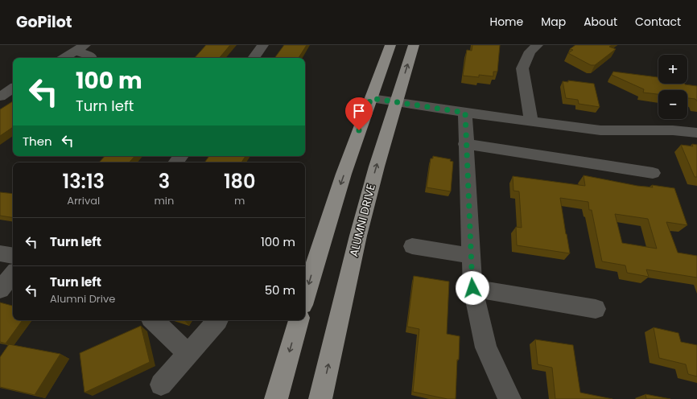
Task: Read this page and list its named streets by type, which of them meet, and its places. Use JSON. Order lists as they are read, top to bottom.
{
  "streets": {
    "main road": ["ALUMNI DRIVE"]
  },
  "page": {
    "header": "GoPilot",
    "nav": [
      "Home",
      "Map",
      "About",
      "Contact"
    ],
    "map_buttons": ["+", "−"],
    "turn": ["100 m", "Turn left"],
    "then": "Then",
    "eta": [
      "13:13",
      "Arrival",
      "3",
      "min",
      "180",
      "m"
    ],
    "list": [
      {
        "name": "Turn left",
        "value": "100 m"
      },
      {
        "name": "Turn left",
        "note": "Alumni Drive",
        "value": "50 m"
      }
    ]
  }
}
